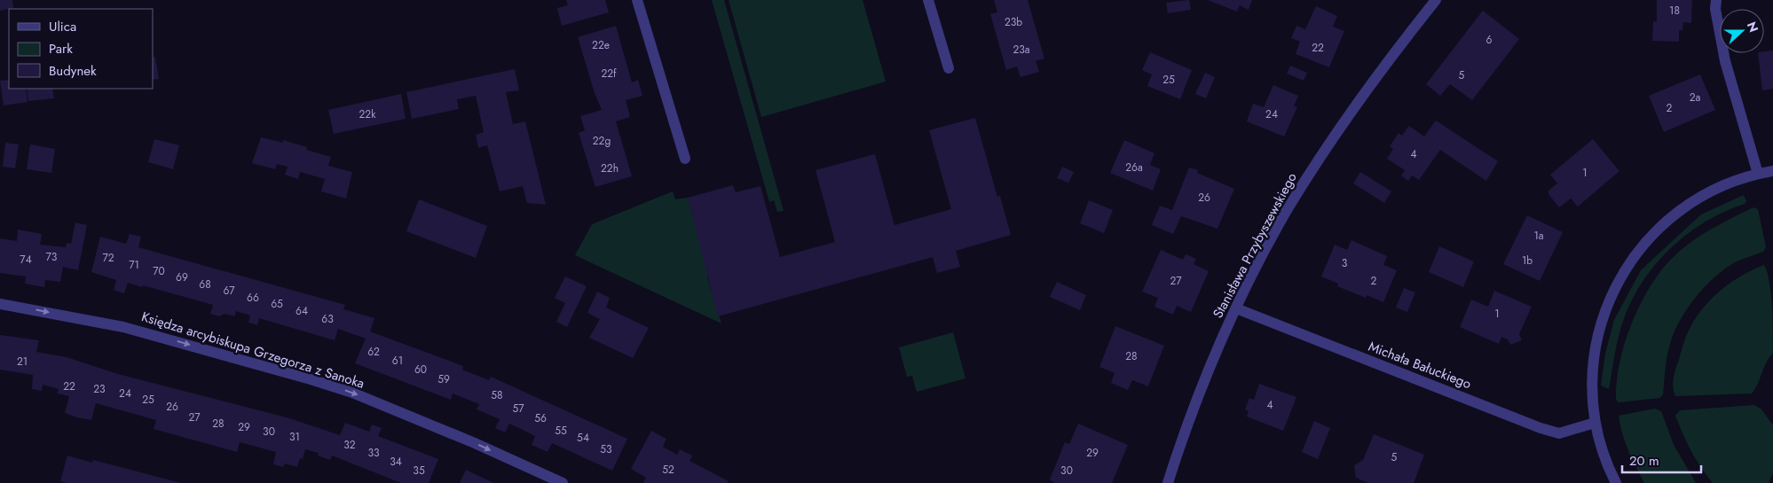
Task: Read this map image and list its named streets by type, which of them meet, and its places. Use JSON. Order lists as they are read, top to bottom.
{
  "streets": {
    "street": ["Stanisława Przybyszewskiego", "Księdza arcybiskupa Grzegorza z Sanoka", "Michała Bałuckiego"]
  },
  "crossings": [
    ["Stanisława Przybyszewskiego", "Michała Bałuckiego"]
  ],
  "one_way": ["Księdza arcybiskupa Grzegorza z Sanoka"],
  "house_numbers": [
    "18",
    "23b",
    "6",
    "22e",
    "22",
    "23a",
    "22f",
    "5",
    "25",
    "2a",
    "2",
    "22k",
    "24",
    "22g",
    "4",
    "26a",
    "22h",
    "1",
    "26",
    "1a",
    "73",
    "72",
    "74",
    "1b",
    "3",
    "71",
    "70",
    "69",
    "27",
    "2",
    "68",
    "67",
    "66",
    "65",
    "64",
    "1",
    "63",
    "62",
    "28",
    "61",
    "21",
    "60",
    "59",
    "22",
    "23",
    "24",
    "58",
    "25",
    "4",
    "26",
    "57",
    "27",
    "56",
    "28",
    "29",
    "55",
    "30",
    "31",
    "54",
    "32",
    "53",
    "33",
    "29",
    "5",
    "34",
    "52",
    "35",
    "30"
  ],
  "legend": ["Ulica", "Park", "Budynek"],
  "scale_bar": "20 m",
  "north": "right"
}
